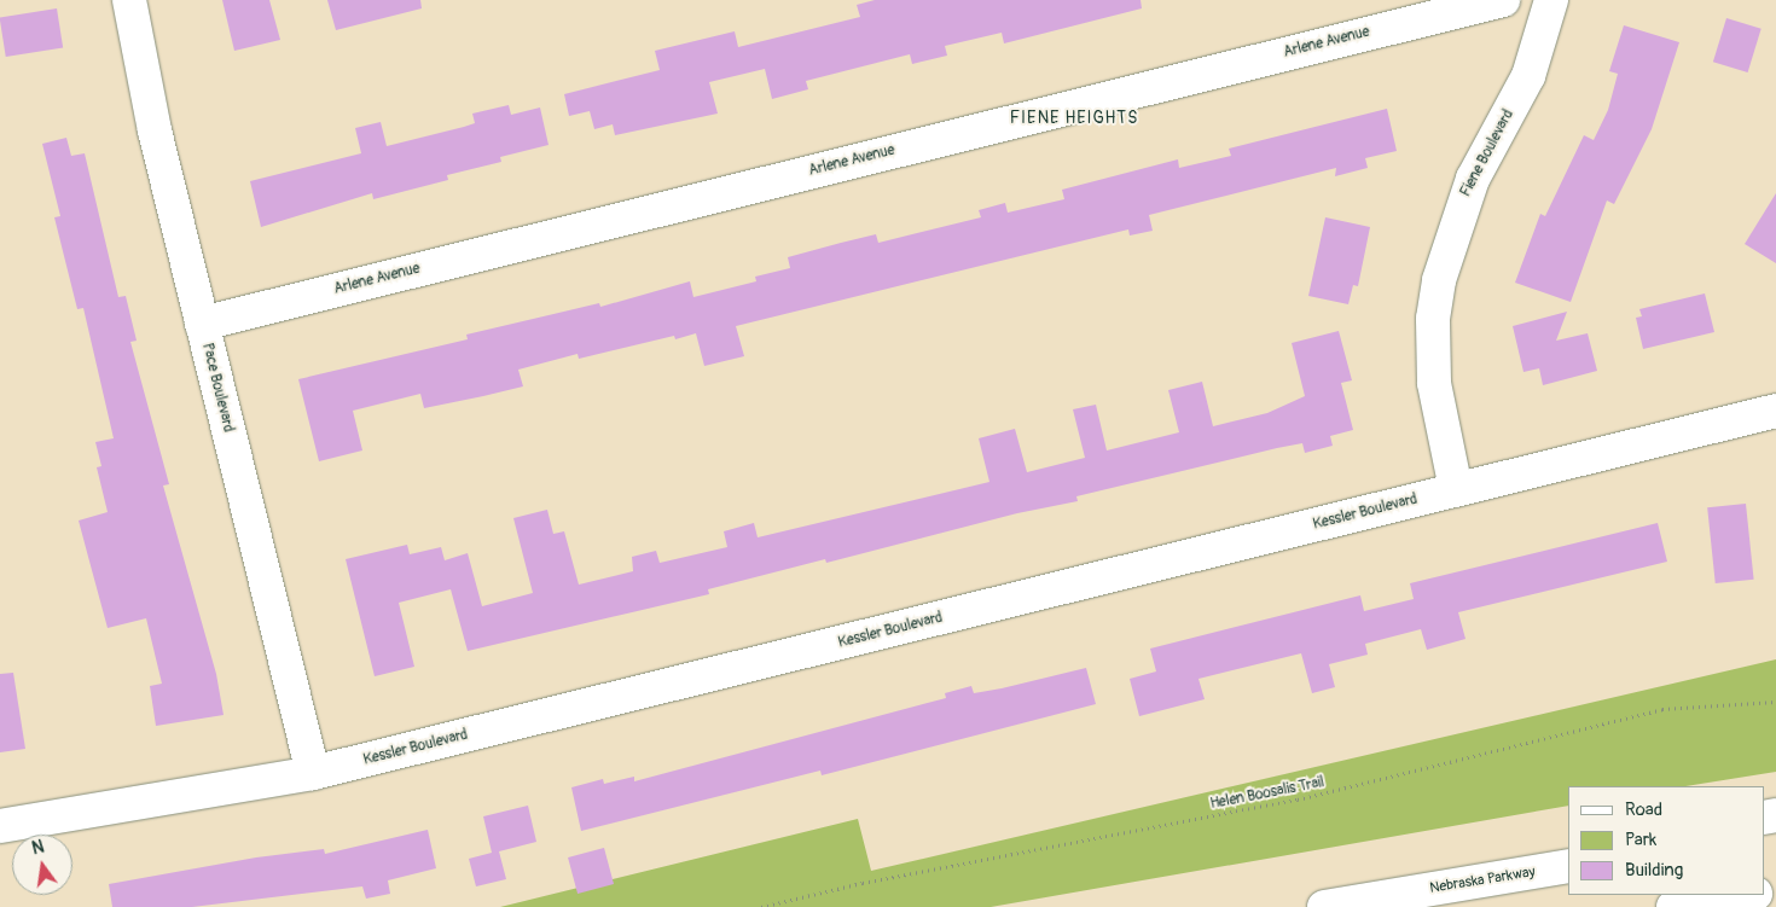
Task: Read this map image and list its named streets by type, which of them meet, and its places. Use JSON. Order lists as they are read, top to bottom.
{
  "streets": {
    "street": [
      "Arlene Avenue",
      "Fiene Boulevard",
      "Pace Boulevard",
      "Kessler Boulevard",
      "Nebraska Parkway"
    ],
    "path": ["Helen Boosalis Trail"]
  },
  "crossings": [
    ["Arlene Avenue", "Pace Boulevard"],
    ["Fiene Boulevard", "Kessler Boulevard"],
    ["Pace Boulevard", "Kessler Boulevard"]
  ],
  "districts": ["FIENE HEIGHTS"],
  "legend": ["Road", "Park", "Building"],
  "north": "top"
}
